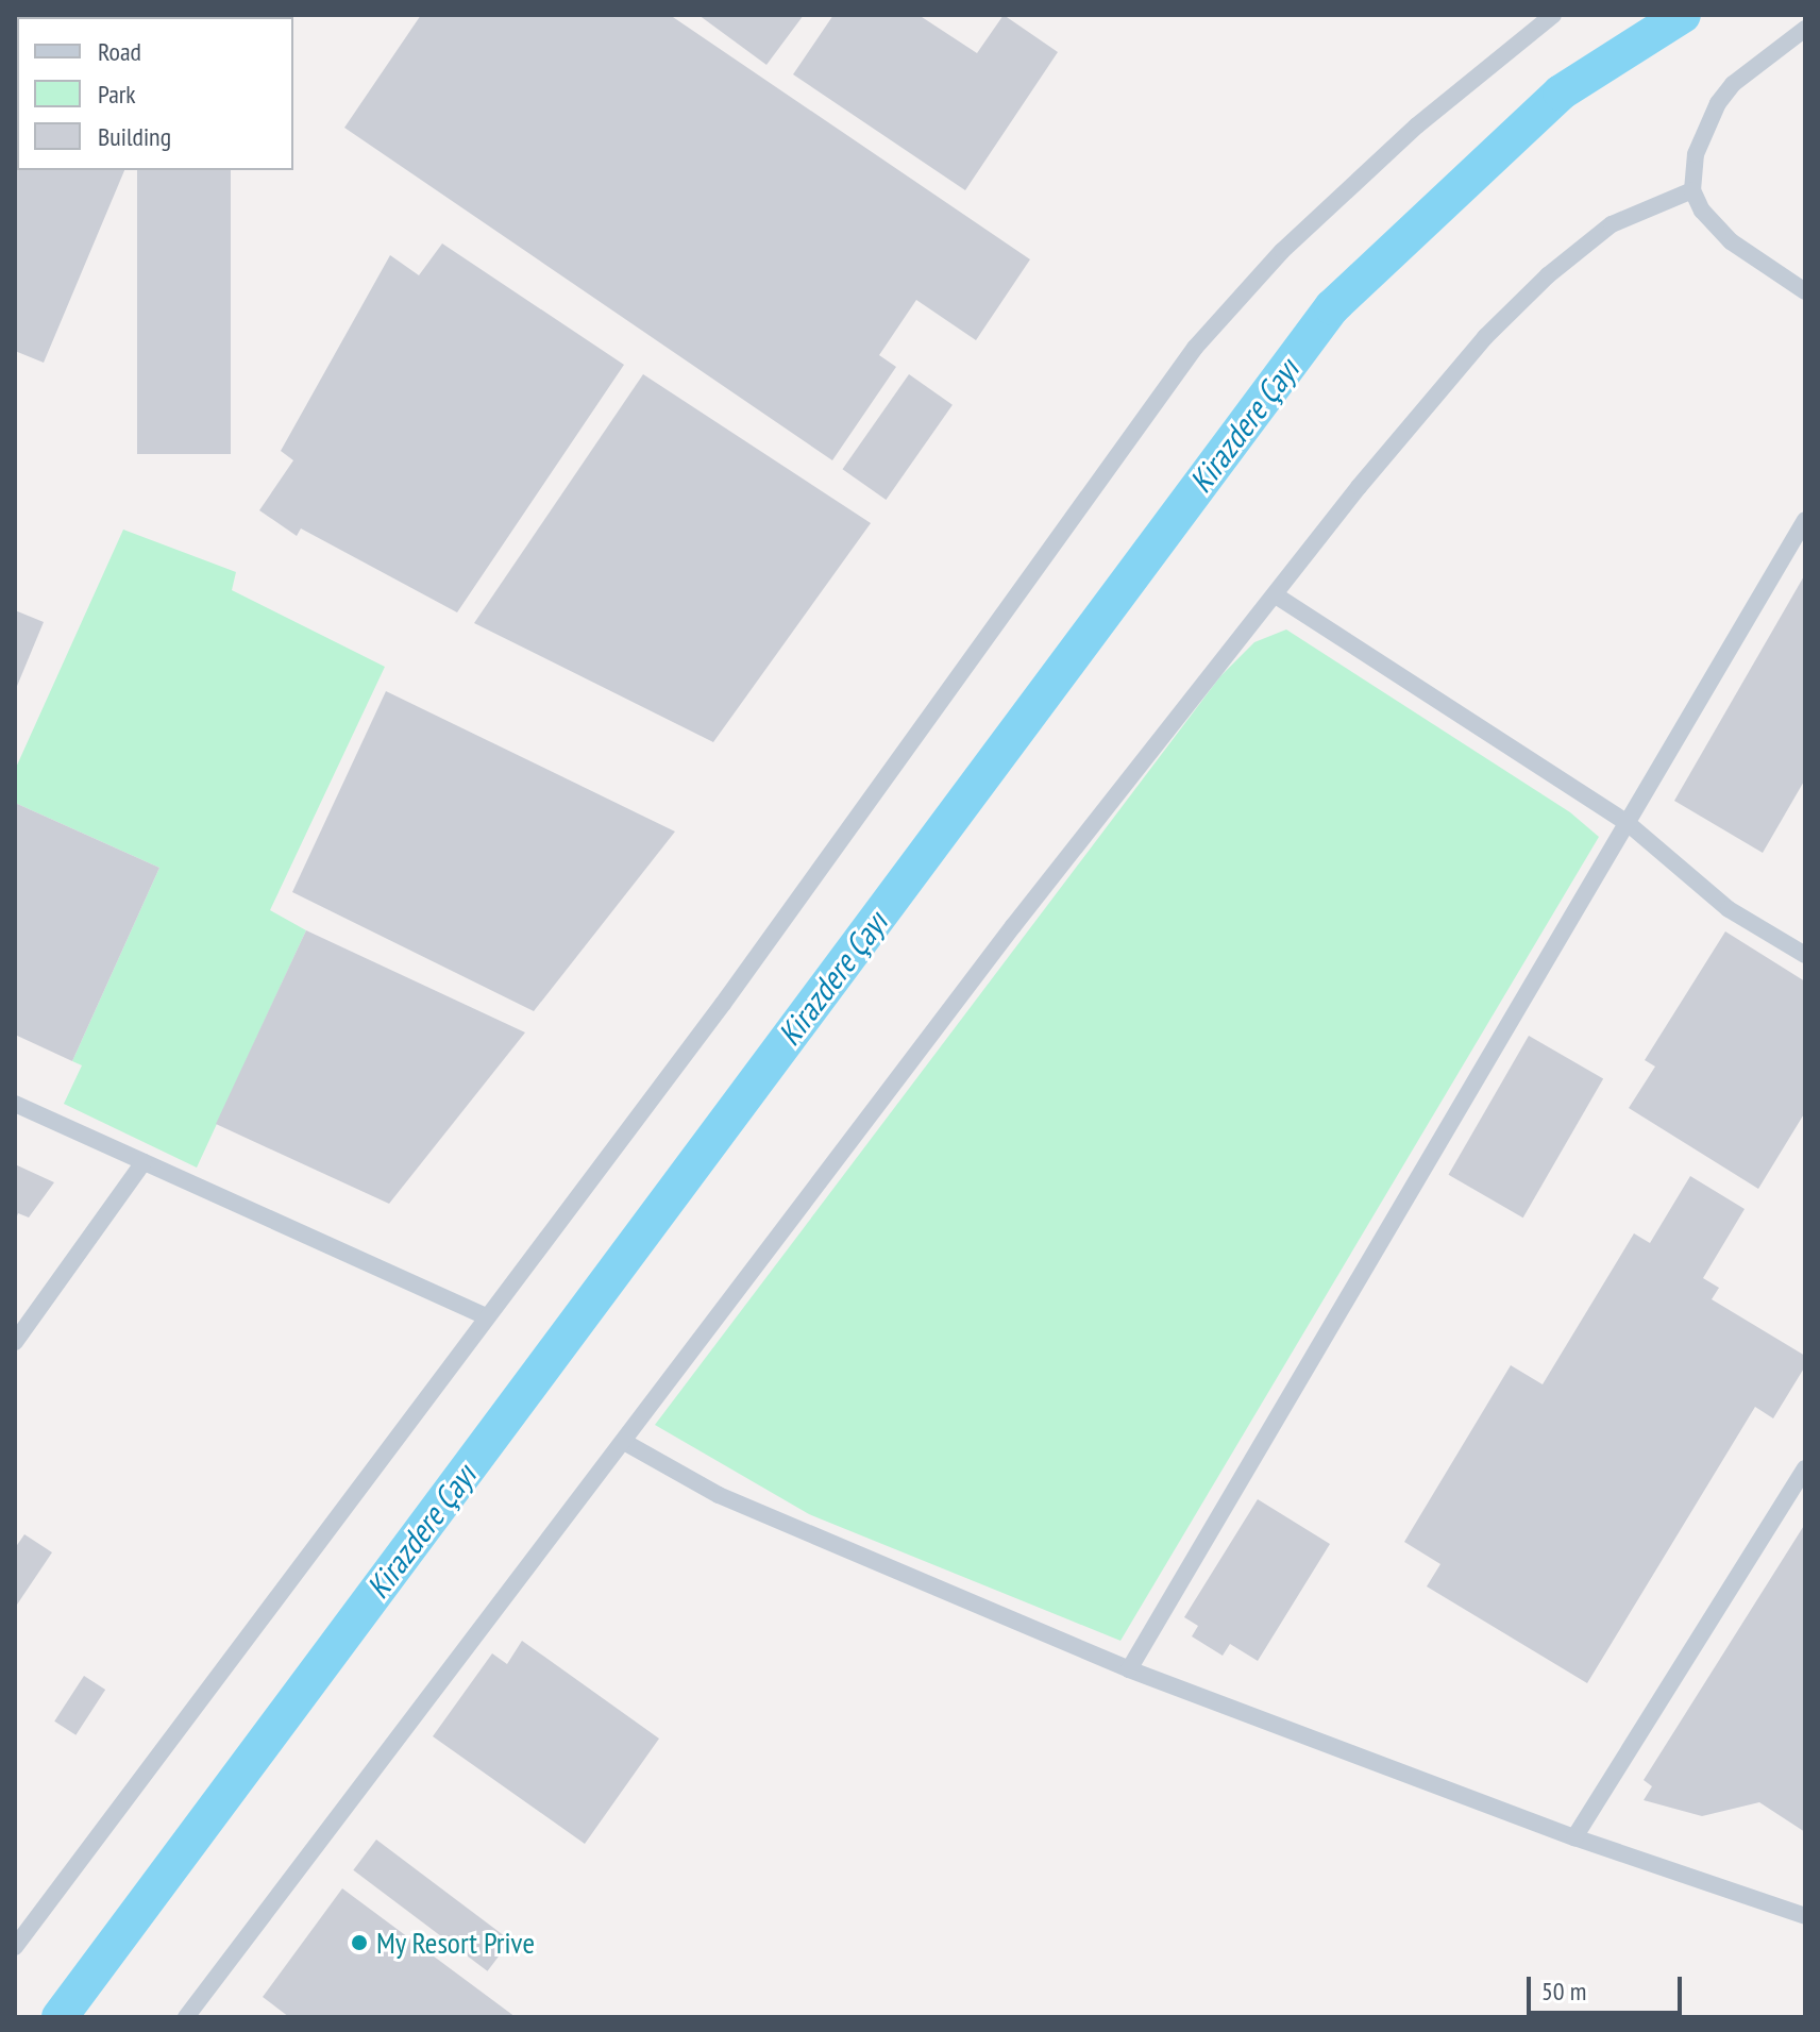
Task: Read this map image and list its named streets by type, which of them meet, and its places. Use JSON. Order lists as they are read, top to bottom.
{
  "water": ["Kirazdere Çayı"],
  "places": ["My Resort Prive"],
  "legend": ["Road", "Park", "Building"],
  "scale_bar": "50 m"
}
